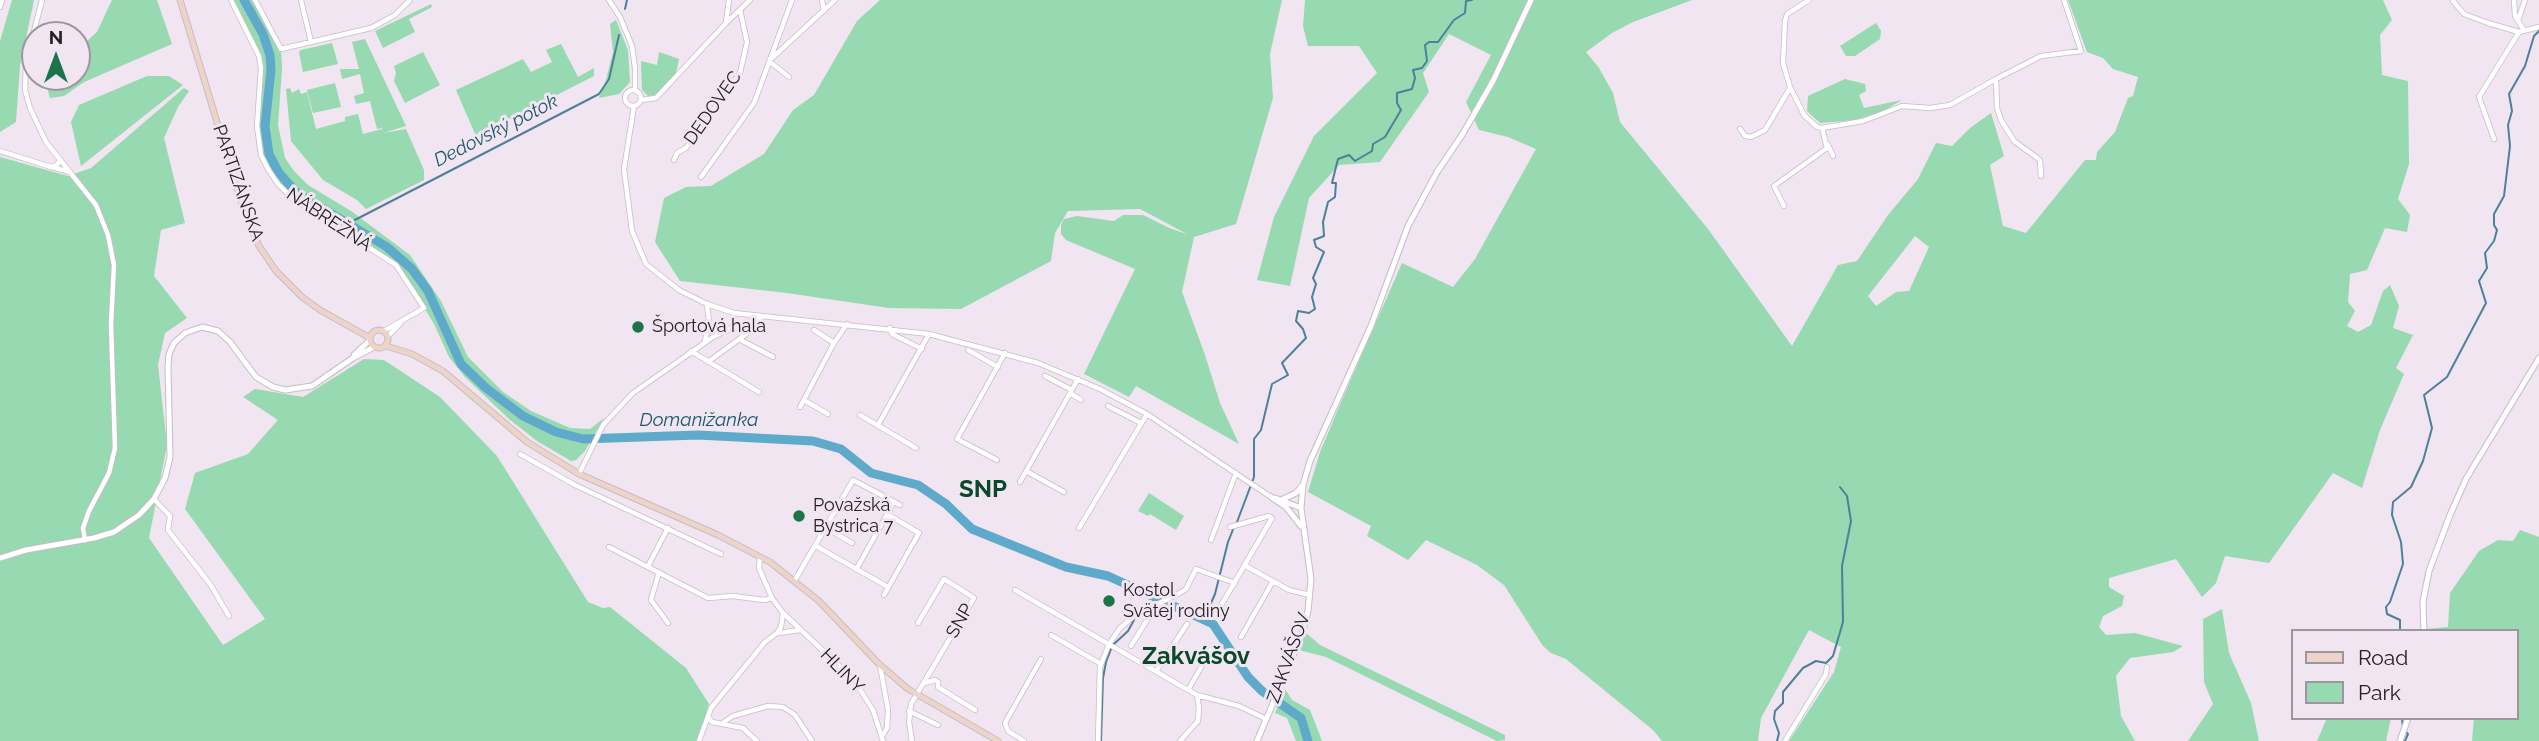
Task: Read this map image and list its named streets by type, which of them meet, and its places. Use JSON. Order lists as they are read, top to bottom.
{
  "streets": {
    "main road": ["PARTIZÁNSKA"],
    "street": [
      "DEDOVEC",
      "NÁBREŽNÁ",
      "SNP",
      "ZAKVÁŠOV",
      "HLINY"
    ]
  },
  "districts": ["SNP", "Zakvášov"],
  "water": ["Dedovský potok", "Domanižanka"],
  "places": ["Športová hala", "Považská Bystrica 7", "Kostol Svätej rodiny"],
  "legend": ["Road", "Park"],
  "north": "top"
}
